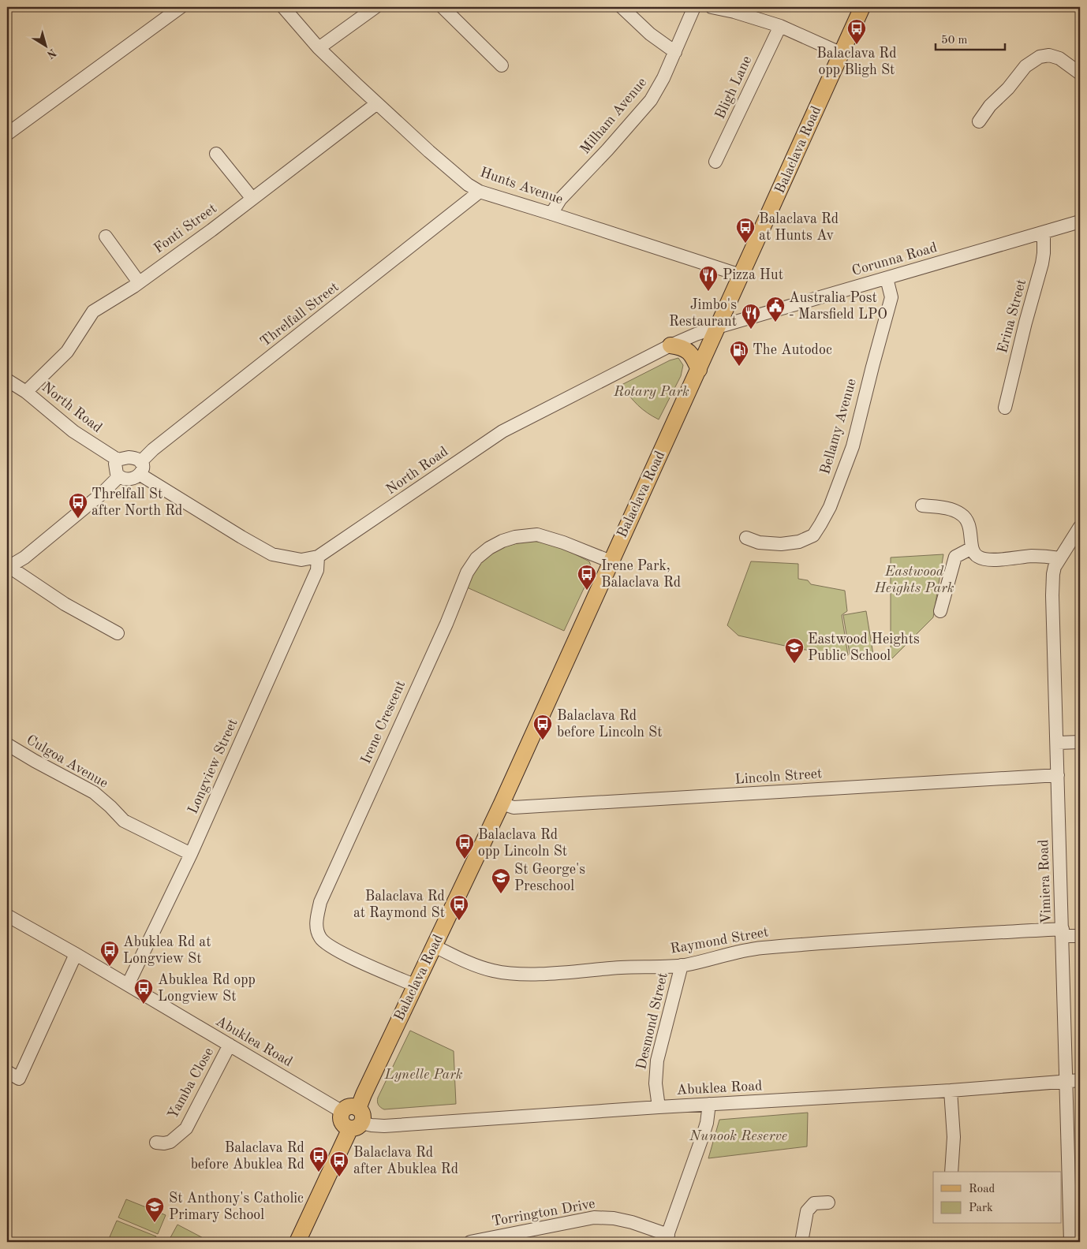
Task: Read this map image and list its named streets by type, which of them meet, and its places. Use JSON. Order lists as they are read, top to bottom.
{
  "streets": {
    "main road": ["Balaclava Road"],
    "street": [
      "Bligh Lane",
      "Milham Avenue",
      "Hunts Avenue",
      "Fonti Street",
      "Corunna Road",
      "Threlfall Street",
      "Erina Street",
      "North Road",
      "Bellamy Avenue",
      "Irene Crescent",
      "Culgoa Avenue",
      "Longview Street",
      "Lincoln Street",
      "Vimiera Road",
      "Raymond Street",
      "Desmond Street",
      "Abuklea Road",
      "Yamba Close",
      "Torrington Drive"
    ]
  },
  "crossings": [
    ["Milham Avenue", "Hunts Avenue"],
    ["Balaclava Road", "Hunts Avenue"],
    ["Balaclava Road", "Corunna Road"],
    ["Balaclava Road", "North Road"],
    ["Balaclava Road", "Irene Crescent"],
    ["Balaclava Road", "Lincoln Street"],
    ["Balaclava Road", "Raymond Street"],
    ["Balaclava Road", "Abuklea Road"],
    ["Hunts Avenue", "Fonti Street"],
    ["Hunts Avenue", "Threlfall Street"],
    ["Fonti Street", "North Road"],
    ["Corunna Road", "Erina Street"],
    ["Corunna Road", "North Road"],
    ["Corunna Road", "Bellamy Avenue"],
    ["Threlfall Street", "North Road"],
    ["North Road", "Longview Street"],
    ["Culgoa Avenue", "Longview Street"],
    ["Longview Street", "Abuklea Road"],
    ["Lincoln Street", "Vimiera Road"],
    ["Vimiera Road", "Raymond Street"],
    ["Vimiera Road", "Abuklea Road"],
    ["Raymond Street", "Desmond Street"],
    ["Desmond Street", "Abuklea Road"],
    ["Abuklea Road", "Yamba Close"]
  ],
  "parks": [
    "Rotary Park",
    "Eastwood Heights Park",
    "Lynelle Park",
    "Nunook Reserve"
  ],
  "places": {
    "bus stop": [
      "Balaclava Rd opp Bligh St",
      "Balaclava Rd at Hunts Av",
      "Threlfall St after North Rd",
      "Irene Park, Balaclava Rd",
      "Balaclava Rd before Lincoln St",
      "Balaclava Rd opp Lincoln St",
      "Balaclava Rd at Raymond St",
      "Abuklea Rd at Longview St",
      "Abuklea Rd opp Longview St",
      "Balaclava Rd before Abuklea Rd",
      "Balaclava Rd after Abuklea Rd"
    ],
    "restaurant": ["Pizza Hut", "Jimbo's Restaurant"],
    "public building": ["Australia Post - Marsfield LPO"],
    "fuel station": ["The Autodoc"],
    "school or university": ["Eastwood Heights Public School", "St George's Preschool", "St Anthony's Catholic Primary School"]
  },
  "legend": ["Road", "Park"],
  "scale_bar": "50 m",
  "north": "bottom right"
}
